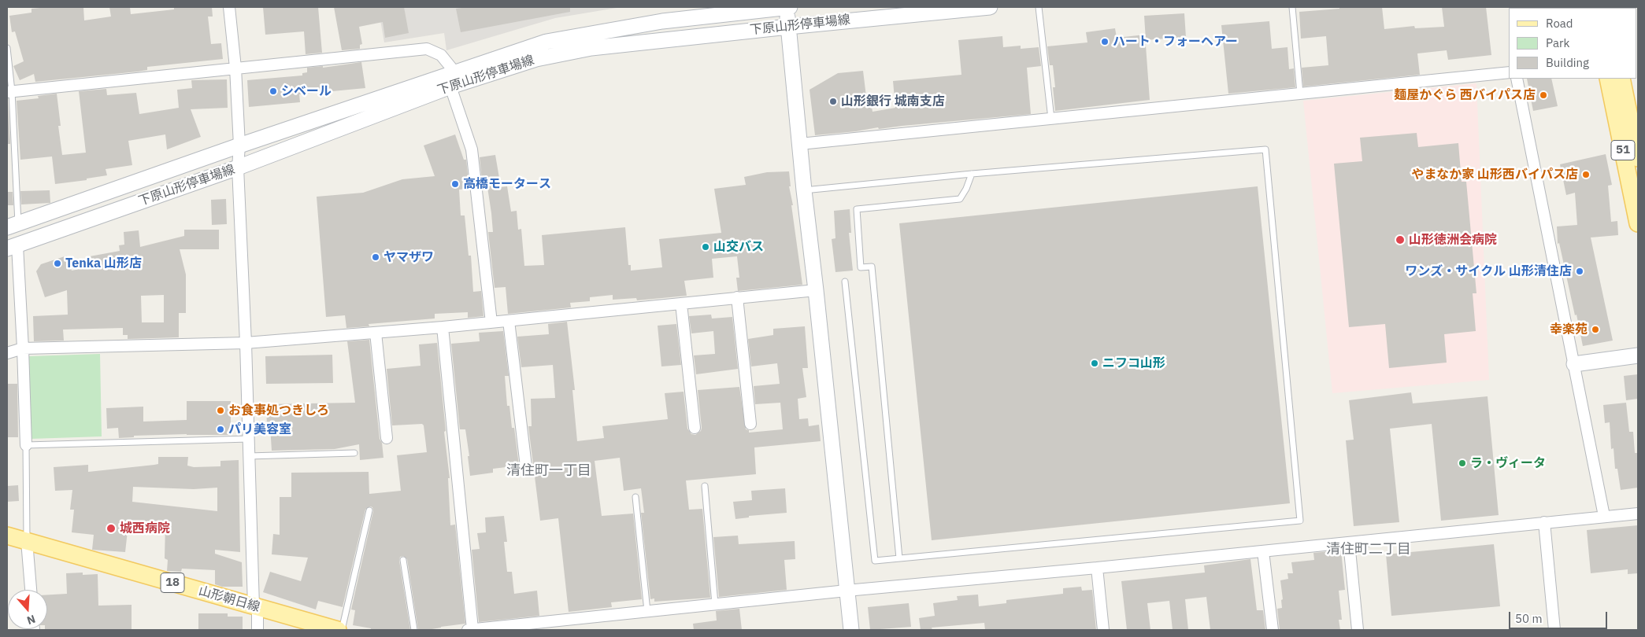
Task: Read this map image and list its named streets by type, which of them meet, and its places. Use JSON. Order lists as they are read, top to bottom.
{
  "streets": {
    "main road": [
      "下原山形停車場線",
      "51",
      "18",
      "山形朝日線"
    ]
  },
  "districts": ["清住町一丁目", "清住町二丁目"],
  "places": [
    "ハート・フォーヘアー",
    "シベール",
    "麺屋かぐら 西バイパス店",
    "山形銀行 城南支店",
    "やまなか家 山形西バイパス店",
    "高橋モータース",
    "山形徳洲会病院",
    "山交バス",
    "ヤマザワ",
    "Tenka 山形店",
    "ワンズ・サイクル 山形清住店",
    "幸楽苑",
    "ニフコ山形",
    "お食事処つきしろ",
    "パリ美容室",
    "ラ・ヴィータ",
    "城西病院"
  ],
  "legend": ["Road", "Park", "Building"],
  "scale_bar": "50 m",
  "north": "bottom"
}
